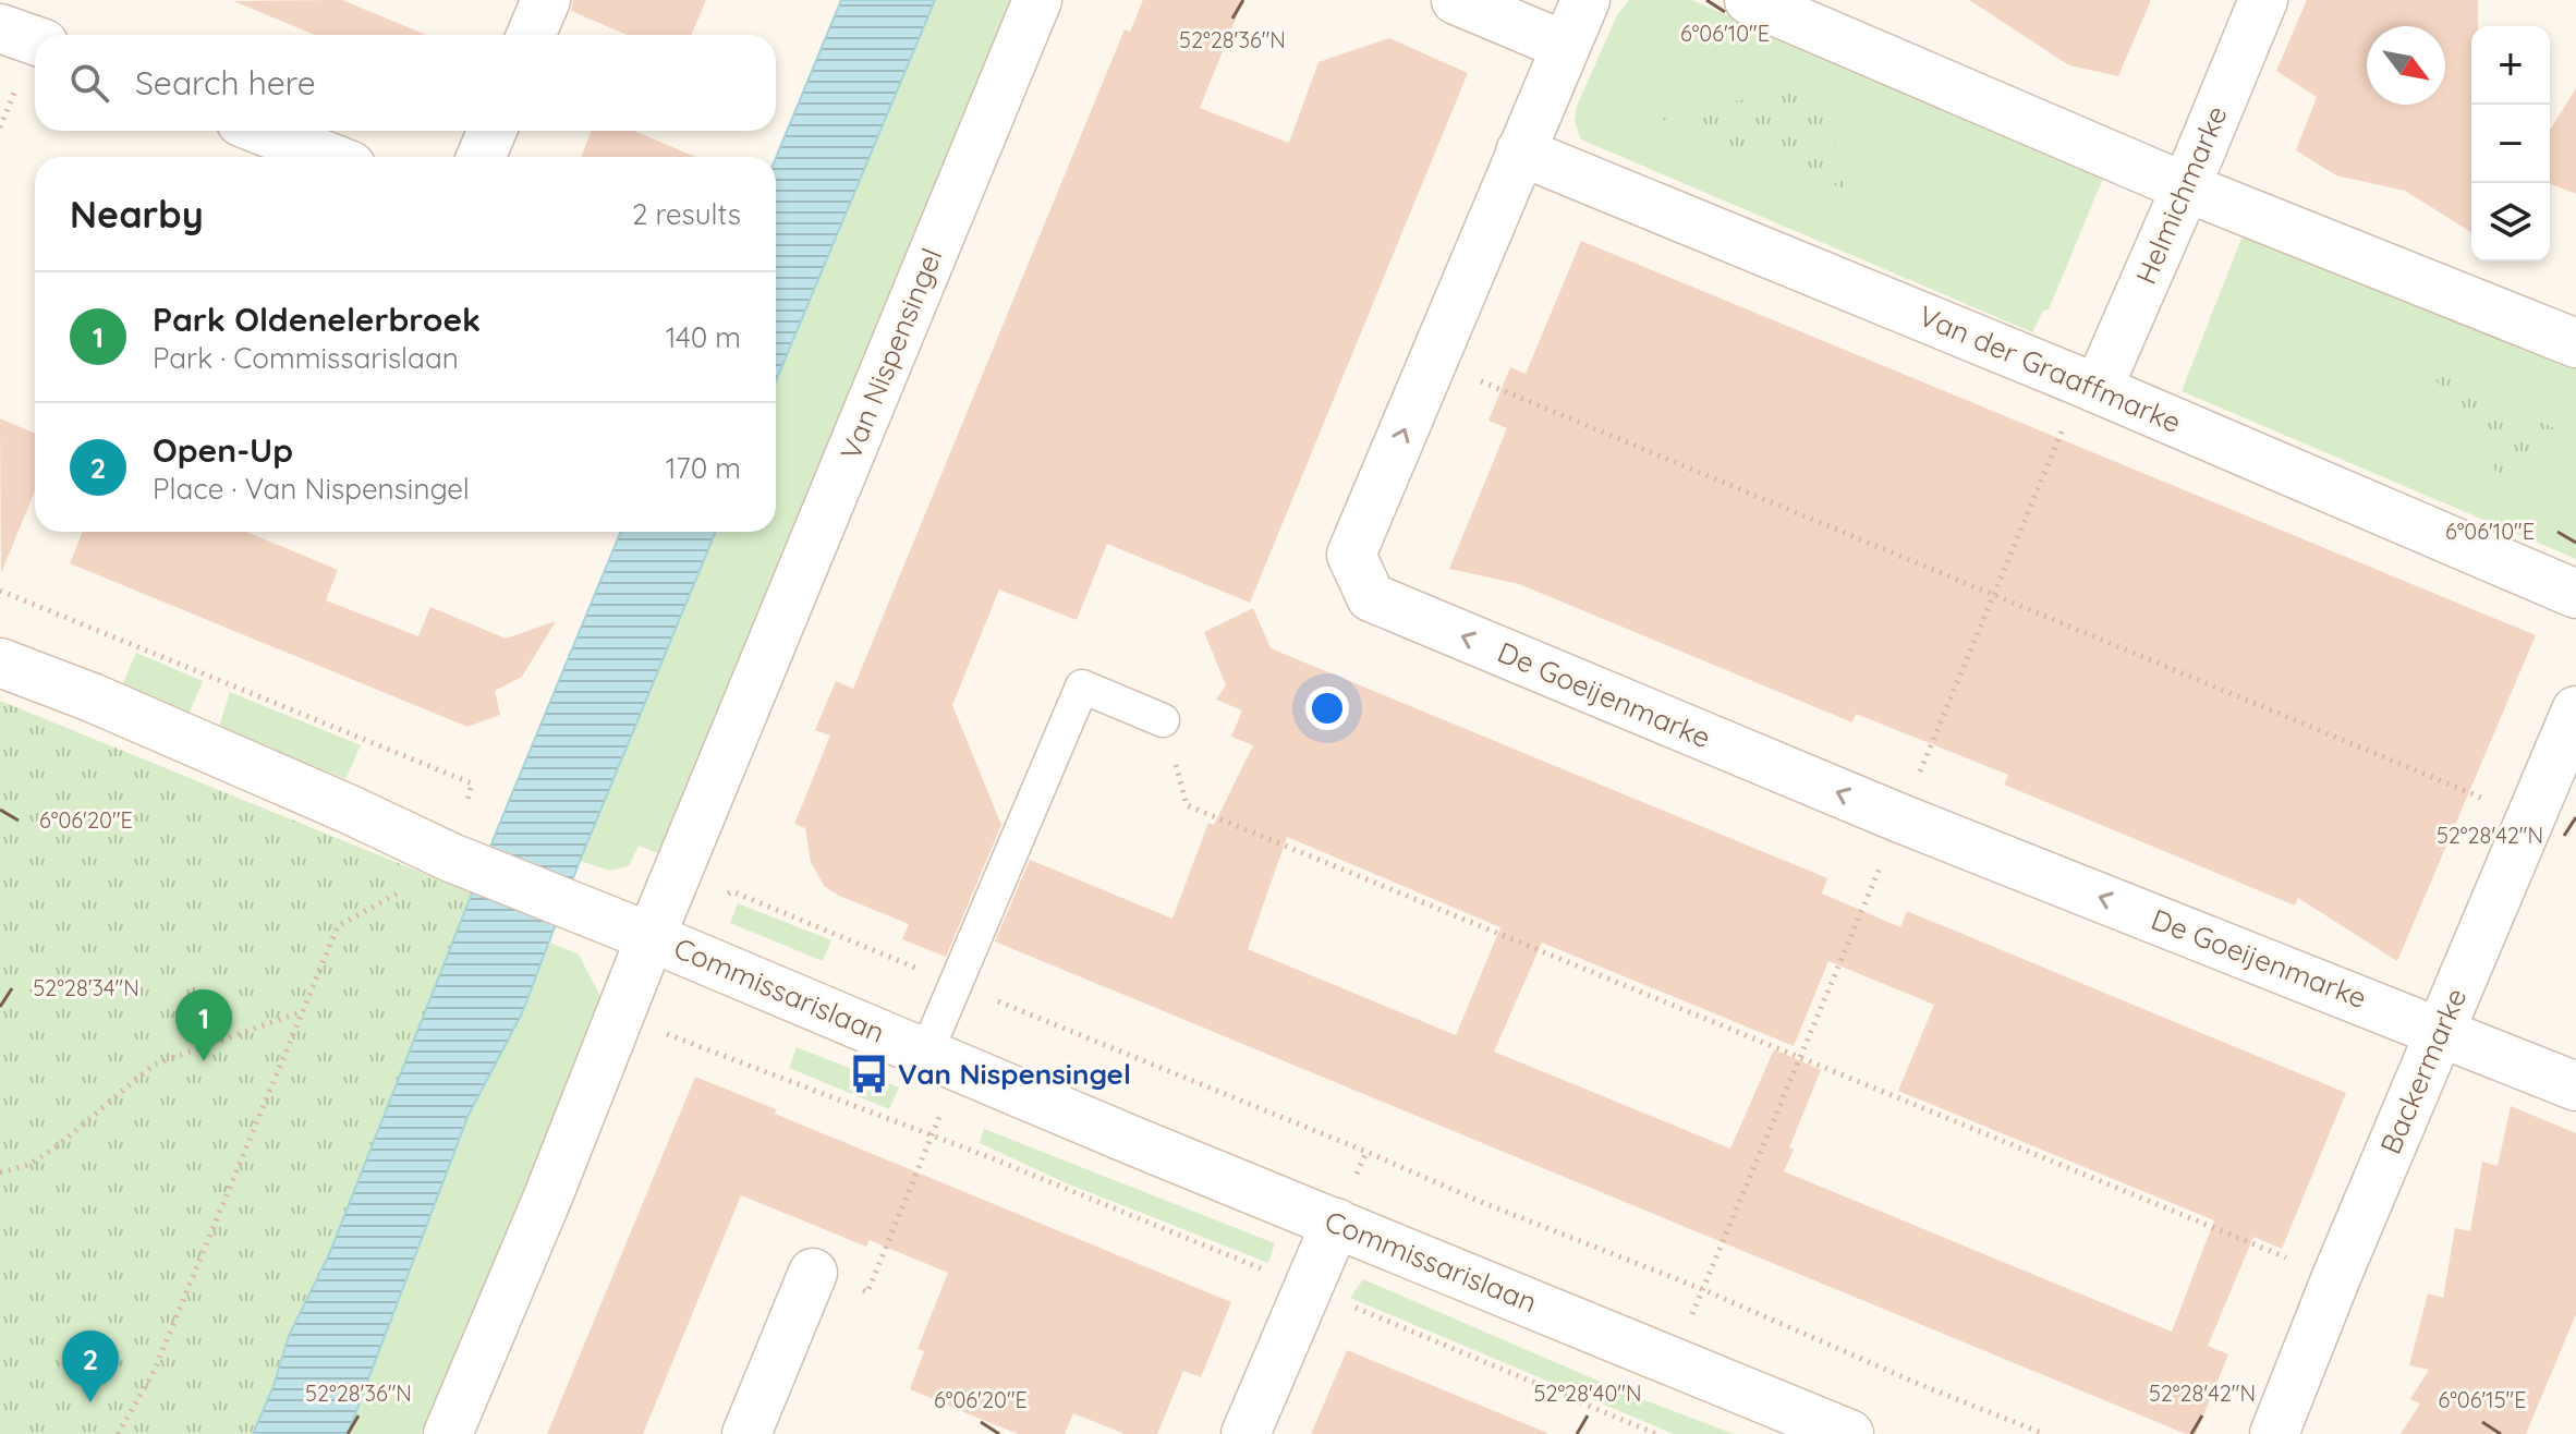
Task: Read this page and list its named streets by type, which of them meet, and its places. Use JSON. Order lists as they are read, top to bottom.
{
  "streets": {
    "street": [
      "Helmichmarke",
      "Van Nispensingel",
      "Van der Graaffmarke",
      "De Goeijenmarke",
      "Commissarislaan",
      "Backermarke"
    ]
  },
  "crossings": [
    ["Helmichmarke", "Van der Graaffmarke"],
    ["Van Nispensingel", "Commissarislaan"],
    ["Van der Graaffmarke", "De Goeijenmarke"],
    ["De Goeijenmarke", "Backermarke"]
  ],
  "one_way": ["De Goeijenmarke"],
  "places": {
    "bus stop": ["Van Nispensingel"]
  },
  "north": "bottom right",
  "page": {
    "map_buttons": ["+", "−"],
    "search": "Search here",
    "heading": ["Nearby", "2 results"],
    "list": [
      {
        "mark": "1",
        "name": "Park Oldenelerbroek",
        "note": "Park · Commissarislaan",
        "value": "140 m"
      },
      {
        "mark": "2",
        "name": "Open-Up",
        "note": "Place · Van Nispensingel",
        "value": "170 m"
      }
    ],
    "pins": ["1", "2"]
  },
  "coordinates": [
    "6°06'10\"E",
    "52°28'36\"N",
    "6°06'20\"E",
    "52°28'42\"N",
    "52°28'34\"N",
    "52°28'40\"N",
    "6°06'15\"E"
  ]
}
